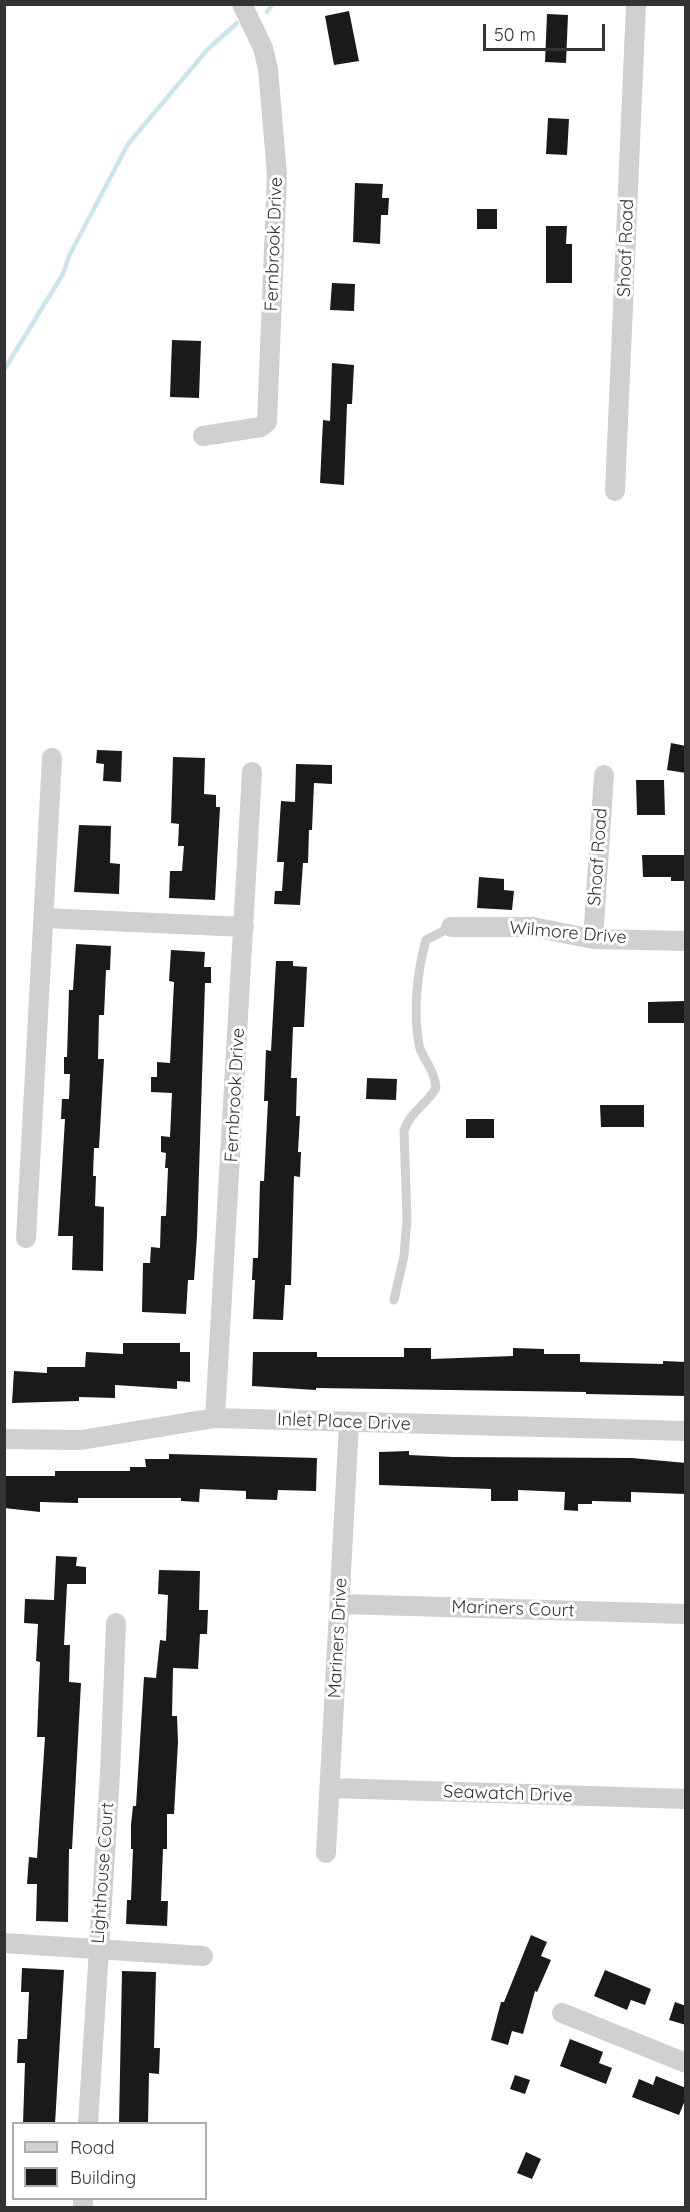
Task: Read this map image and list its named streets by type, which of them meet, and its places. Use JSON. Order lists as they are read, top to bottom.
{
  "streets": {
    "street": [
      "Fernbrook Drive",
      "Shoaf Road",
      "Wilmore Drive",
      "Inlet Place Drive",
      "Mariners Court",
      "Mariners Drive",
      "Seawatch Drive",
      "Lighthouse Court"
    ]
  },
  "crossings": [
    ["Fernbrook Drive", "Inlet Place Drive"],
    ["Shoaf Road", "Wilmore Drive"],
    ["Inlet Place Drive", "Mariners Drive"],
    ["Mariners Court", "Mariners Drive"],
    ["Mariners Drive", "Seawatch Drive"]
  ],
  "legend": ["Road", "Building"],
  "scale_bar": "50 m"
}
